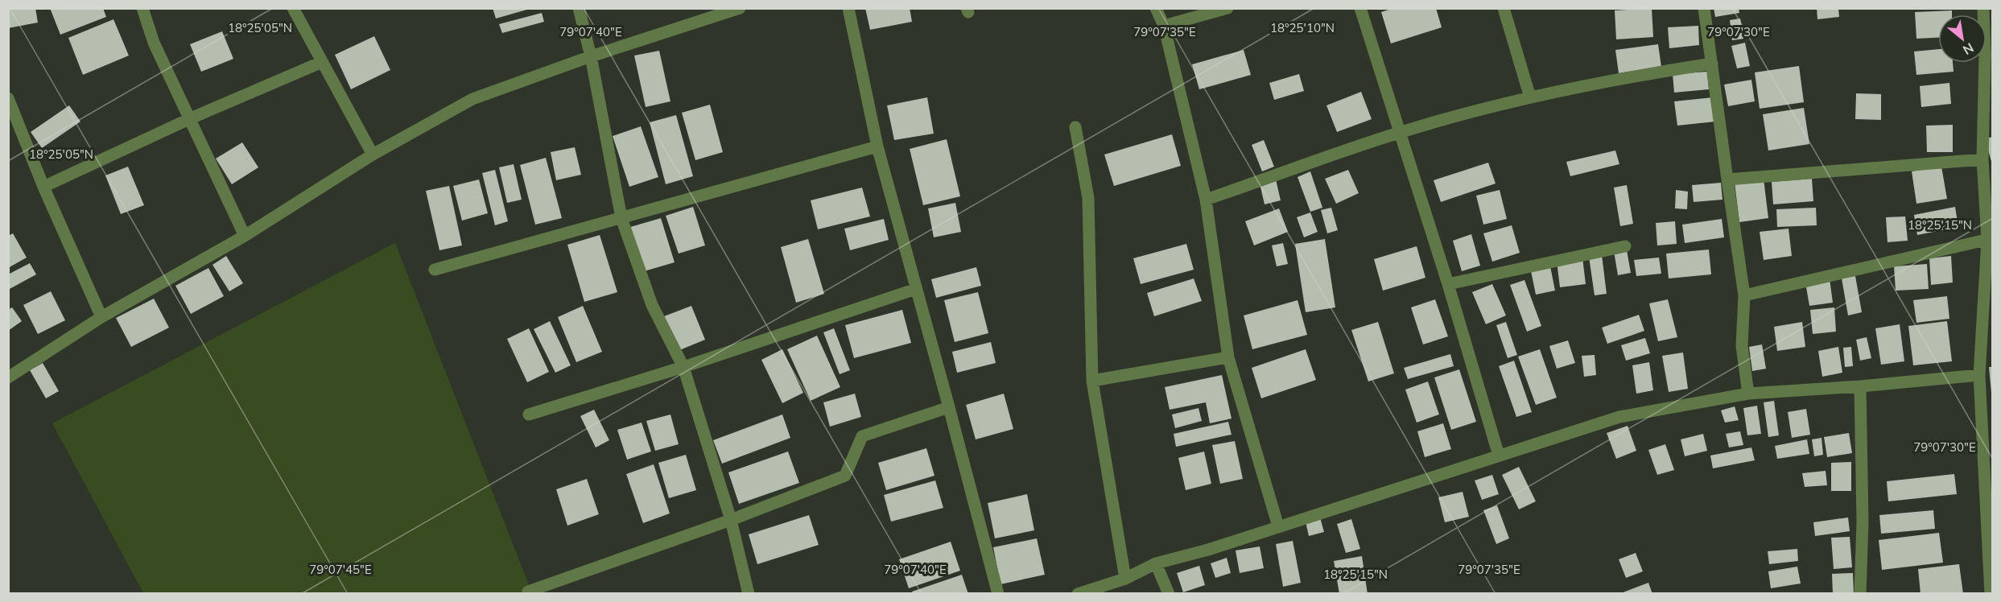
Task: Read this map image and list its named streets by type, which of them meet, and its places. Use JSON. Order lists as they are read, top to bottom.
{
  "north": "bottom right",
  "coordinates": [
    "18°25'05\"N",
    "18°25'10\"N",
    "79°07'40\"E",
    "79°07'35\"E",
    "79°07'30\"E",
    "18°25'15\"N",
    "79°07'45\"E"
  ]
}
